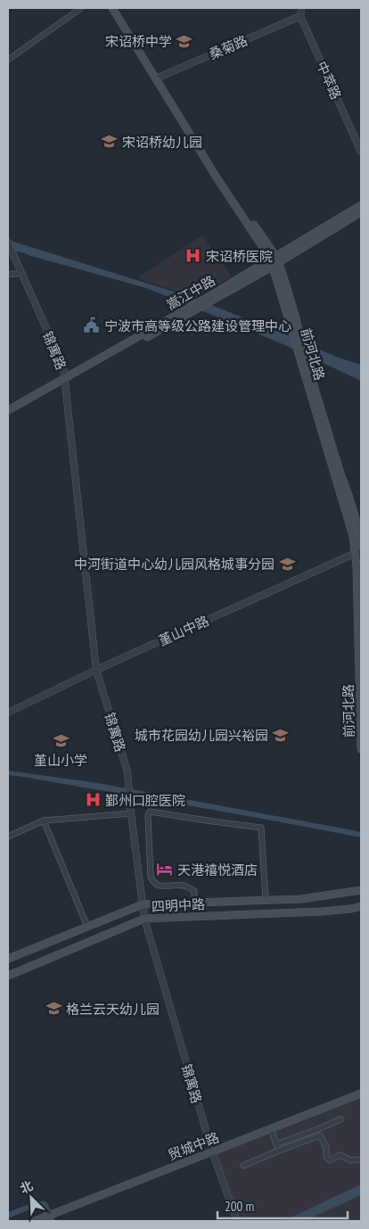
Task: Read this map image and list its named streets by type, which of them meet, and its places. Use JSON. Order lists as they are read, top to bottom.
{
  "streets": {
    "main road": [
      "嵩江中路",
      "前河北路",
      "四明中路",
      "贸城中路"
    ],
    "street": [
      "桑菊路",
      "中萃路",
      "锦寓路",
      "堇山中路"
    ]
  },
  "crossings": [
    ["桑菊路", "中萃路"],
    ["桑菊路", "前河北路"],
    ["嵩江中路", "锦寓路"],
    ["嵩江中路", "前河北路"],
    ["锦寓路", "堇山中路"],
    ["锦寓路", "四明中路"],
    ["锦寓路", "贸城中路"],
    ["前河北路", "堇山中路"]
  ],
  "places": {
    "school or university": [
      "宋诏桥中学",
      "宋诏桥幼儿园",
      "中河街道中心幼儿园风格城事分园",
      "城市花园幼儿园兴裕园",
      "堇山小学",
      "格兰云天幼儿园"
    ],
    "hospital": ["宋诏桥医院", "鄞州口腔医院"],
    "public building": ["宁波市高等级公路建设管理中心"],
    "hotel": ["天港禧悦酒店"]
  },
  "scale_bar": "200 m",
  "north": "top left"
}
